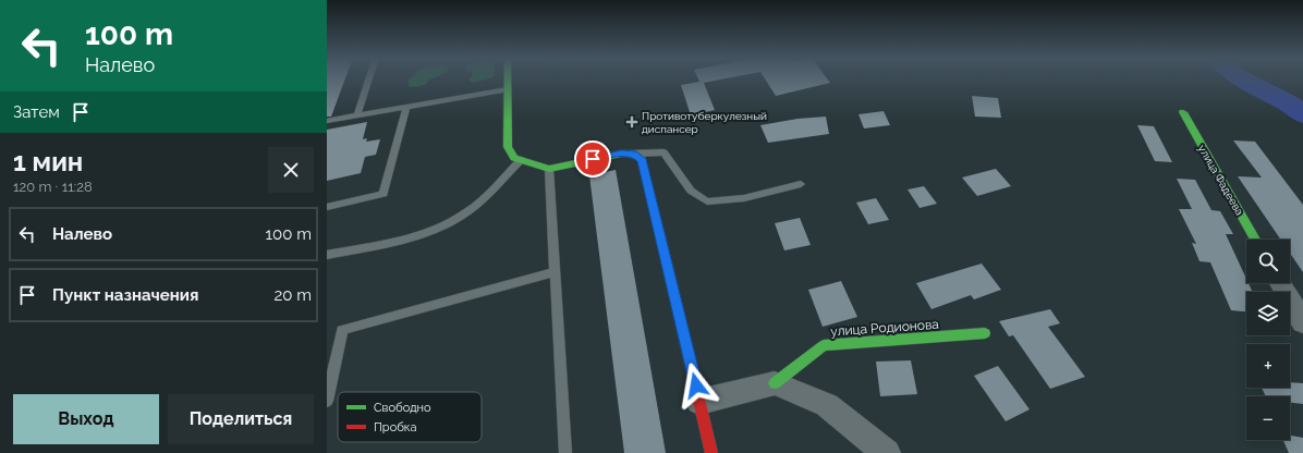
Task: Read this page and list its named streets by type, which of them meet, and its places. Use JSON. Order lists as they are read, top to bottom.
{
  "streets": {
    "street": ["улица Фадеева", "улица Родионова"]
  },
  "places": {
    "health": ["Противотуберкулезный диспансер"]
  },
  "legend": ["Свободно", "Пробка"],
  "page": {
    "turn": ["100 m", "Налево"],
    "then": "Затем",
    "heading": ["1 мин", "120 m · 11:28"],
    "list": [
      {
        "name": "Налево",
        "value": "100 m"
      },
      {
        "name": "Пункт назначения",
        "value": "20 m"
      }
    ],
    "map_buttons": ["+", "−"],
    "buttons": ["Выход", "Поделиться"]
  }
}
